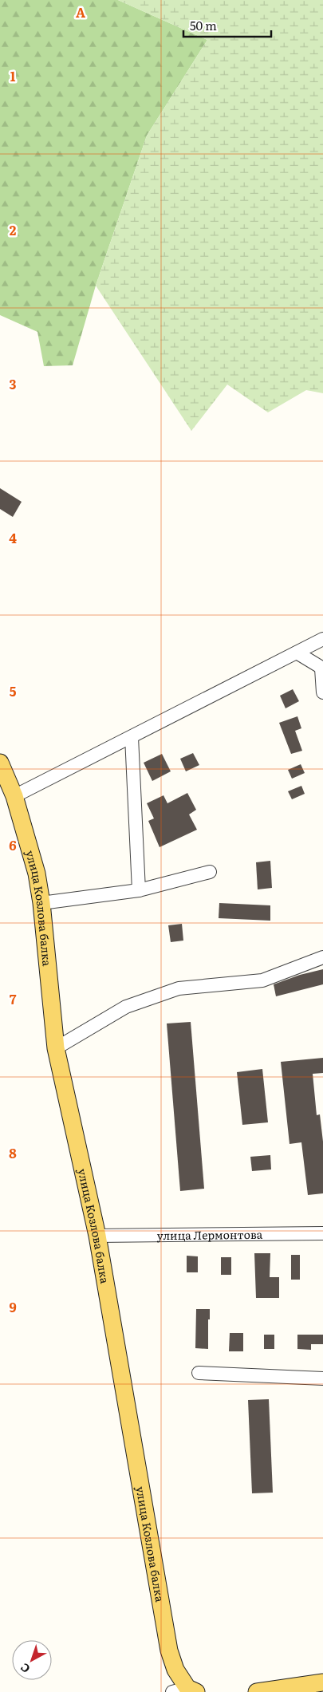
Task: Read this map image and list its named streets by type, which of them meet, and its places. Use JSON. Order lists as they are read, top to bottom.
{
  "streets": {
    "main road": ["улица Козлова балка"],
    "street": ["улица Лермонтова"]
  },
  "crossings": [
    ["улица Козлова балка", "улица Лермонтова"]
  ],
  "scale_bar": "50 m",
  "north": "bottom left",
  "grid": {
    "columns": ["A"],
    "rows": [
      "1",
      "2",
      "3",
      "4",
      "5",
      "6",
      "7",
      "8",
      "9"
    ]
  }
}
